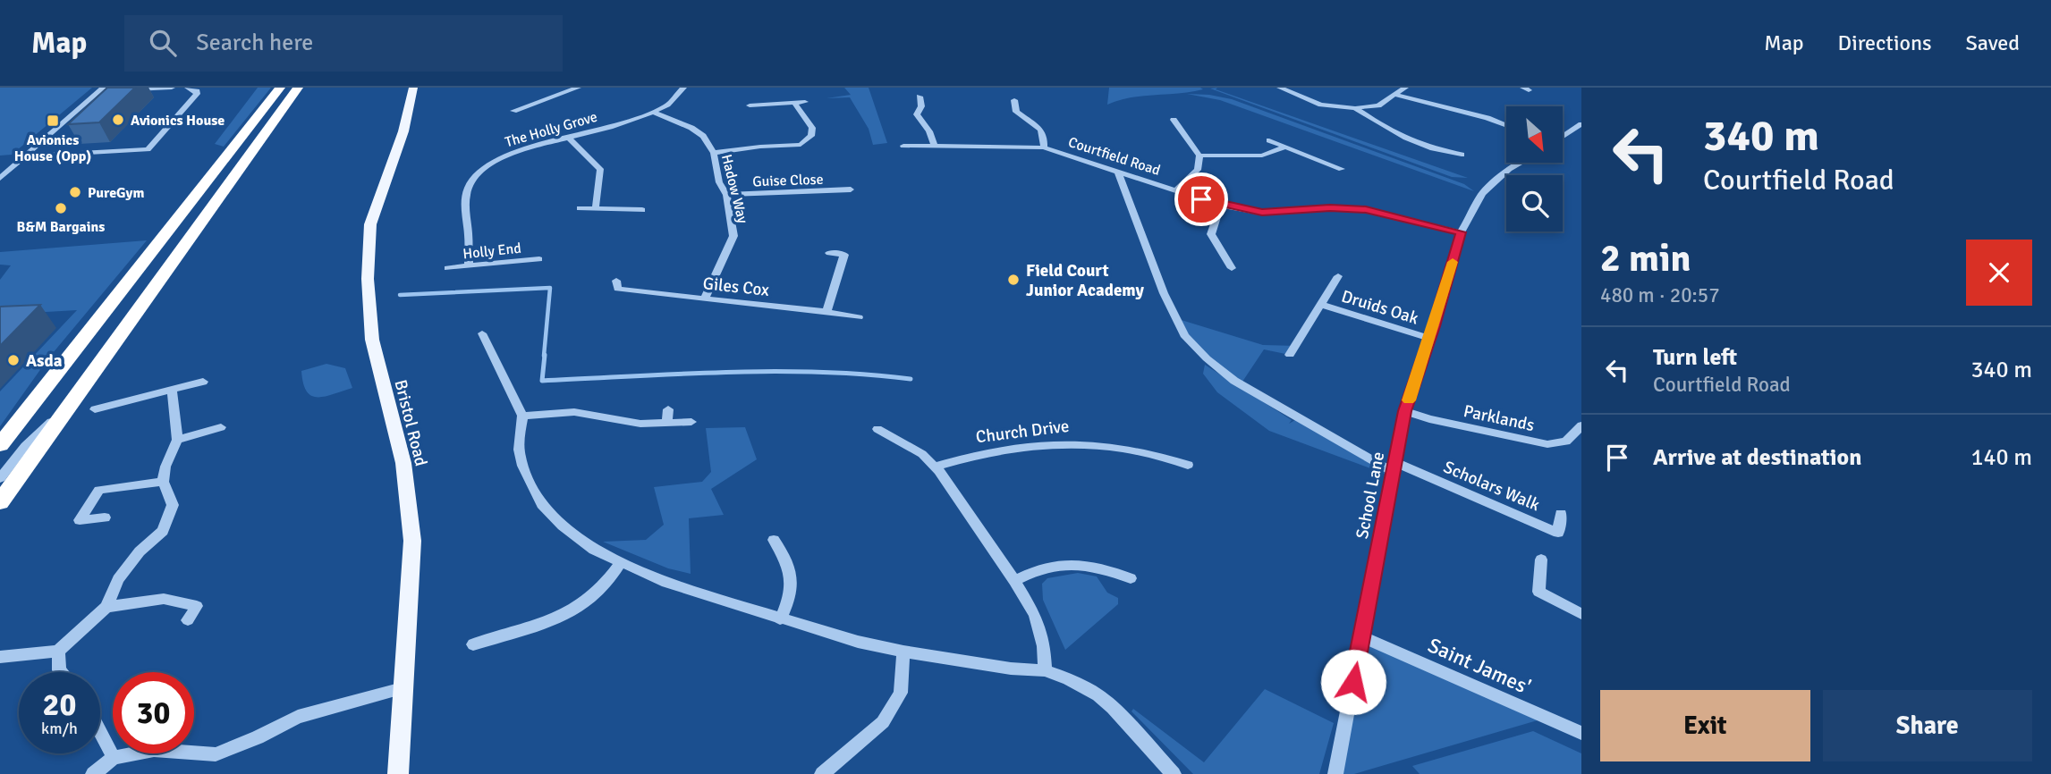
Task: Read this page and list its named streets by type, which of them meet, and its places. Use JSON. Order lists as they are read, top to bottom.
{
  "streets": {
    "main road": ["Bristol Road"],
    "street": [
      "The Holly Grove",
      "Courtfield Road",
      "Guise Close",
      "Hadow Way",
      "Holly End",
      "Giles Cox",
      "Druids Oak",
      "Parklands",
      "Church Drive",
      "Scholars Walk",
      "School Lane",
      "Saint James'"
    ]
  },
  "crossings": [
    ["The Holly Grove", "Hadow Way"],
    ["The Holly Grove", "Holly End"],
    ["Courtfield Road", "School Lane"],
    ["Guise Close", "Hadow Way"],
    ["Hadow Way", "Giles Cox"],
    ["Druids Oak", "School Lane"],
    ["Parklands", "School Lane"],
    ["Scholars Walk", "School Lane"],
    ["School Lane", "Saint James'"]
  ],
  "places": {
    "other": [
      "Avionics House",
      "PureGym",
      "B&M Bargains",
      "Field Court Junior Academy",
      "Asda"
    ],
    "transit": ["Avionics House (Opp)"]
  },
  "north": "bottom right",
  "page": {
    "header": "Map",
    "search": "Search here",
    "nav": ["Map", "Directions", "Saved"],
    "turn": ["340 m", "Courtfield Road"],
    "heading": ["2 min", "480 m · 20:57"],
    "list": [
      {
        "name": "Turn left",
        "note": "Courtfield Road",
        "value": "340 m"
      },
      {
        "name": "Arrive at destination",
        "value": "140 m"
      }
    ],
    "speed": "20 km/h",
    "limit": "30",
    "buttons": ["Exit", "Share"]
  }
}
